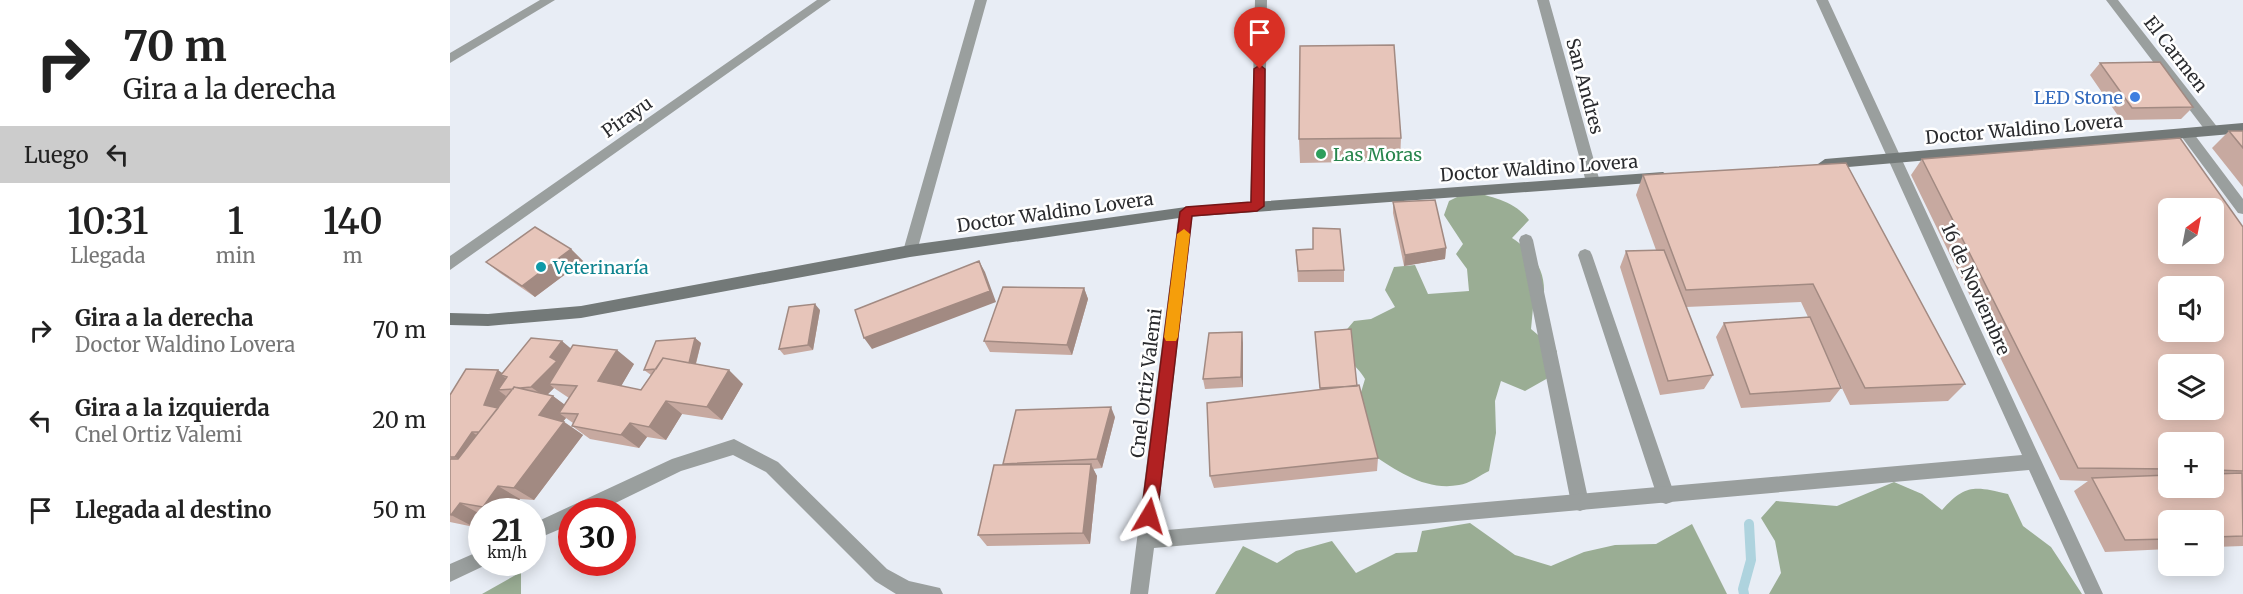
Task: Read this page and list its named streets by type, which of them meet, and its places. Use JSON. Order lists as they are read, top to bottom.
{
  "streets": {
    "main road": ["Doctor Waldino Lovera"],
    "street": [
      "El Carmen",
      "San Andres",
      "Pirayu",
      "16 de Noviembre",
      "Cnel Ortiz Valemi"
    ]
  },
  "crossings": [
    ["El Carmen", "Doctor Waldino Lovera"],
    ["San Andres", "Doctor Waldino Lovera"],
    ["Doctor Waldino Lovera", "16 de Noviembre"],
    ["Doctor Waldino Lovera", "Cnel Ortiz Valemi"]
  ],
  "places": ["LED Stone", "Las Moras", "Veterinaría"],
  "north": "top right",
  "page": {
    "turn": ["70 m", "Gira a la derecha"],
    "then": "Luego",
    "eta": [
      "10:31",
      "Llegada",
      "1",
      "min",
      "140",
      "m"
    ],
    "map_buttons": ["+", "−"],
    "list": [
      {
        "name": "Gira a la derecha",
        "note": "Doctor Waldino Lovera",
        "value": "70 m"
      },
      {
        "name": "Gira a la izquierda",
        "note": "Cnel Ortiz Valemi",
        "value": "20 m"
      },
      {
        "name": "Llegada al destino",
        "value": "50 m"
      }
    ],
    "speed": "21 km/h",
    "limit": "30"
  }
}
